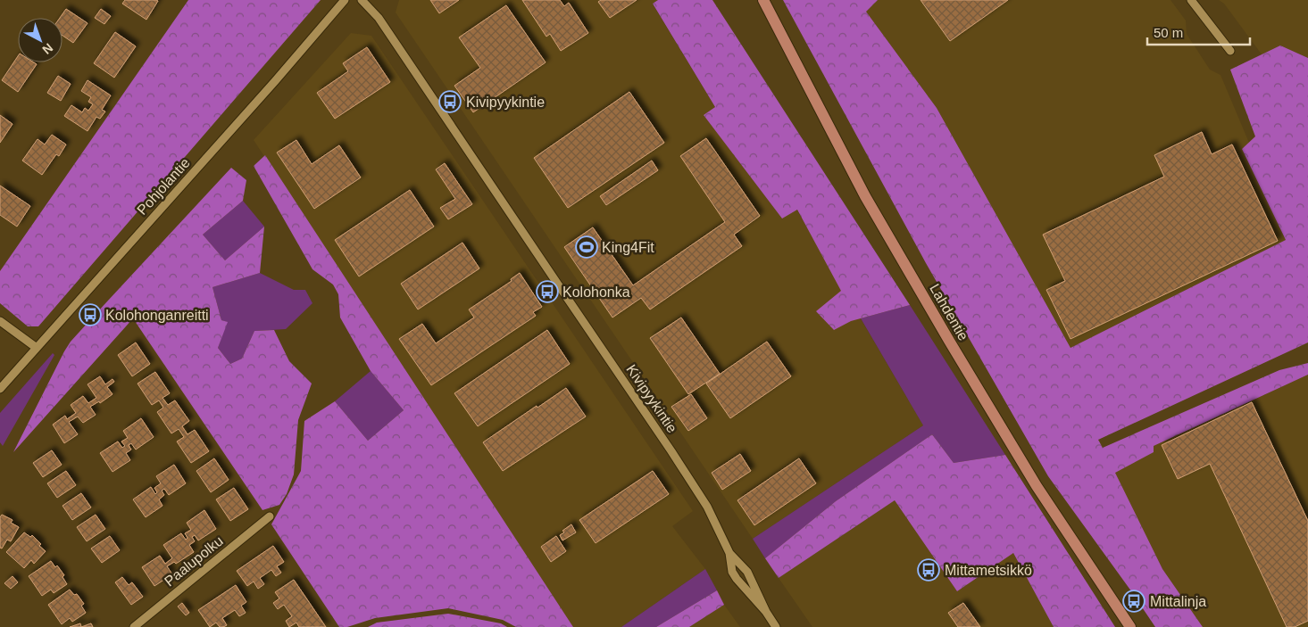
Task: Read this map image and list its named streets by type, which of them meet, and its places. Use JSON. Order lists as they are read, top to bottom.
{
  "streets": {
    "main road": ["Lahdentie"],
    "street": ["Pohjolantie", "Kivipyykintie", "Paalupolku"]
  },
  "places": {
    "bus stop": [
      "Kivipyykintie",
      "Kolohonka",
      "Kolohonganreitti",
      "Mittametsikkö",
      "Mittalinja"
    ],
    "sports": ["King4Fit"]
  },
  "scale_bar": "50 m",
  "north": "bottom right"
}
